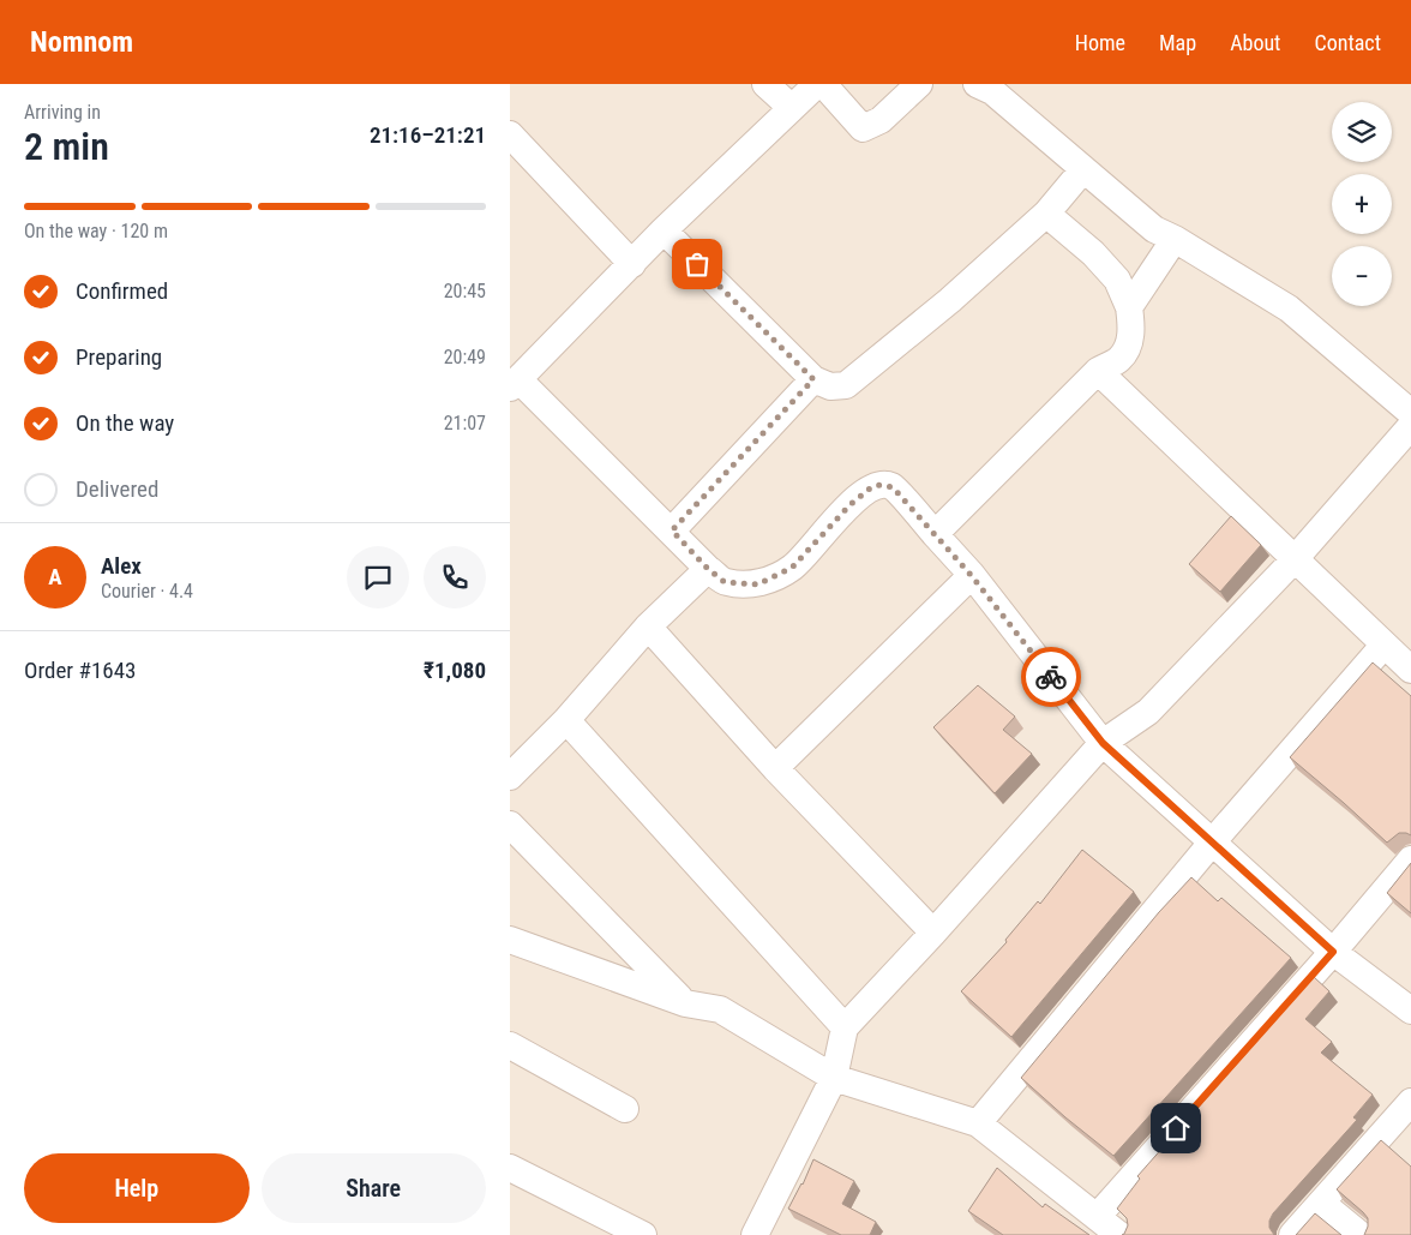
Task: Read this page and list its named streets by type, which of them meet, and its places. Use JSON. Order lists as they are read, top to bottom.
{
  "page": {
    "header": "Nomnom",
    "nav": [
      "Home",
      "Map",
      "About",
      "Contact"
    ],
    "heading": ["2 min", "Arriving in", "21:16–21:21"],
    "panel": [
      "Alex",
      "Courier · 4.4",
      "Order #1643",
      "₹1,080"
    ],
    "map_buttons": ["+", "−"],
    "bar": "On the way · 120 m",
    "list": [
      ["Confirmed", "20:45"],
      ["Preparing", "20:49"],
      ["On the way", "21:07"],
      "Delivered"
    ],
    "round": "A",
    "buttons": ["Help", "Share"]
  }
}
